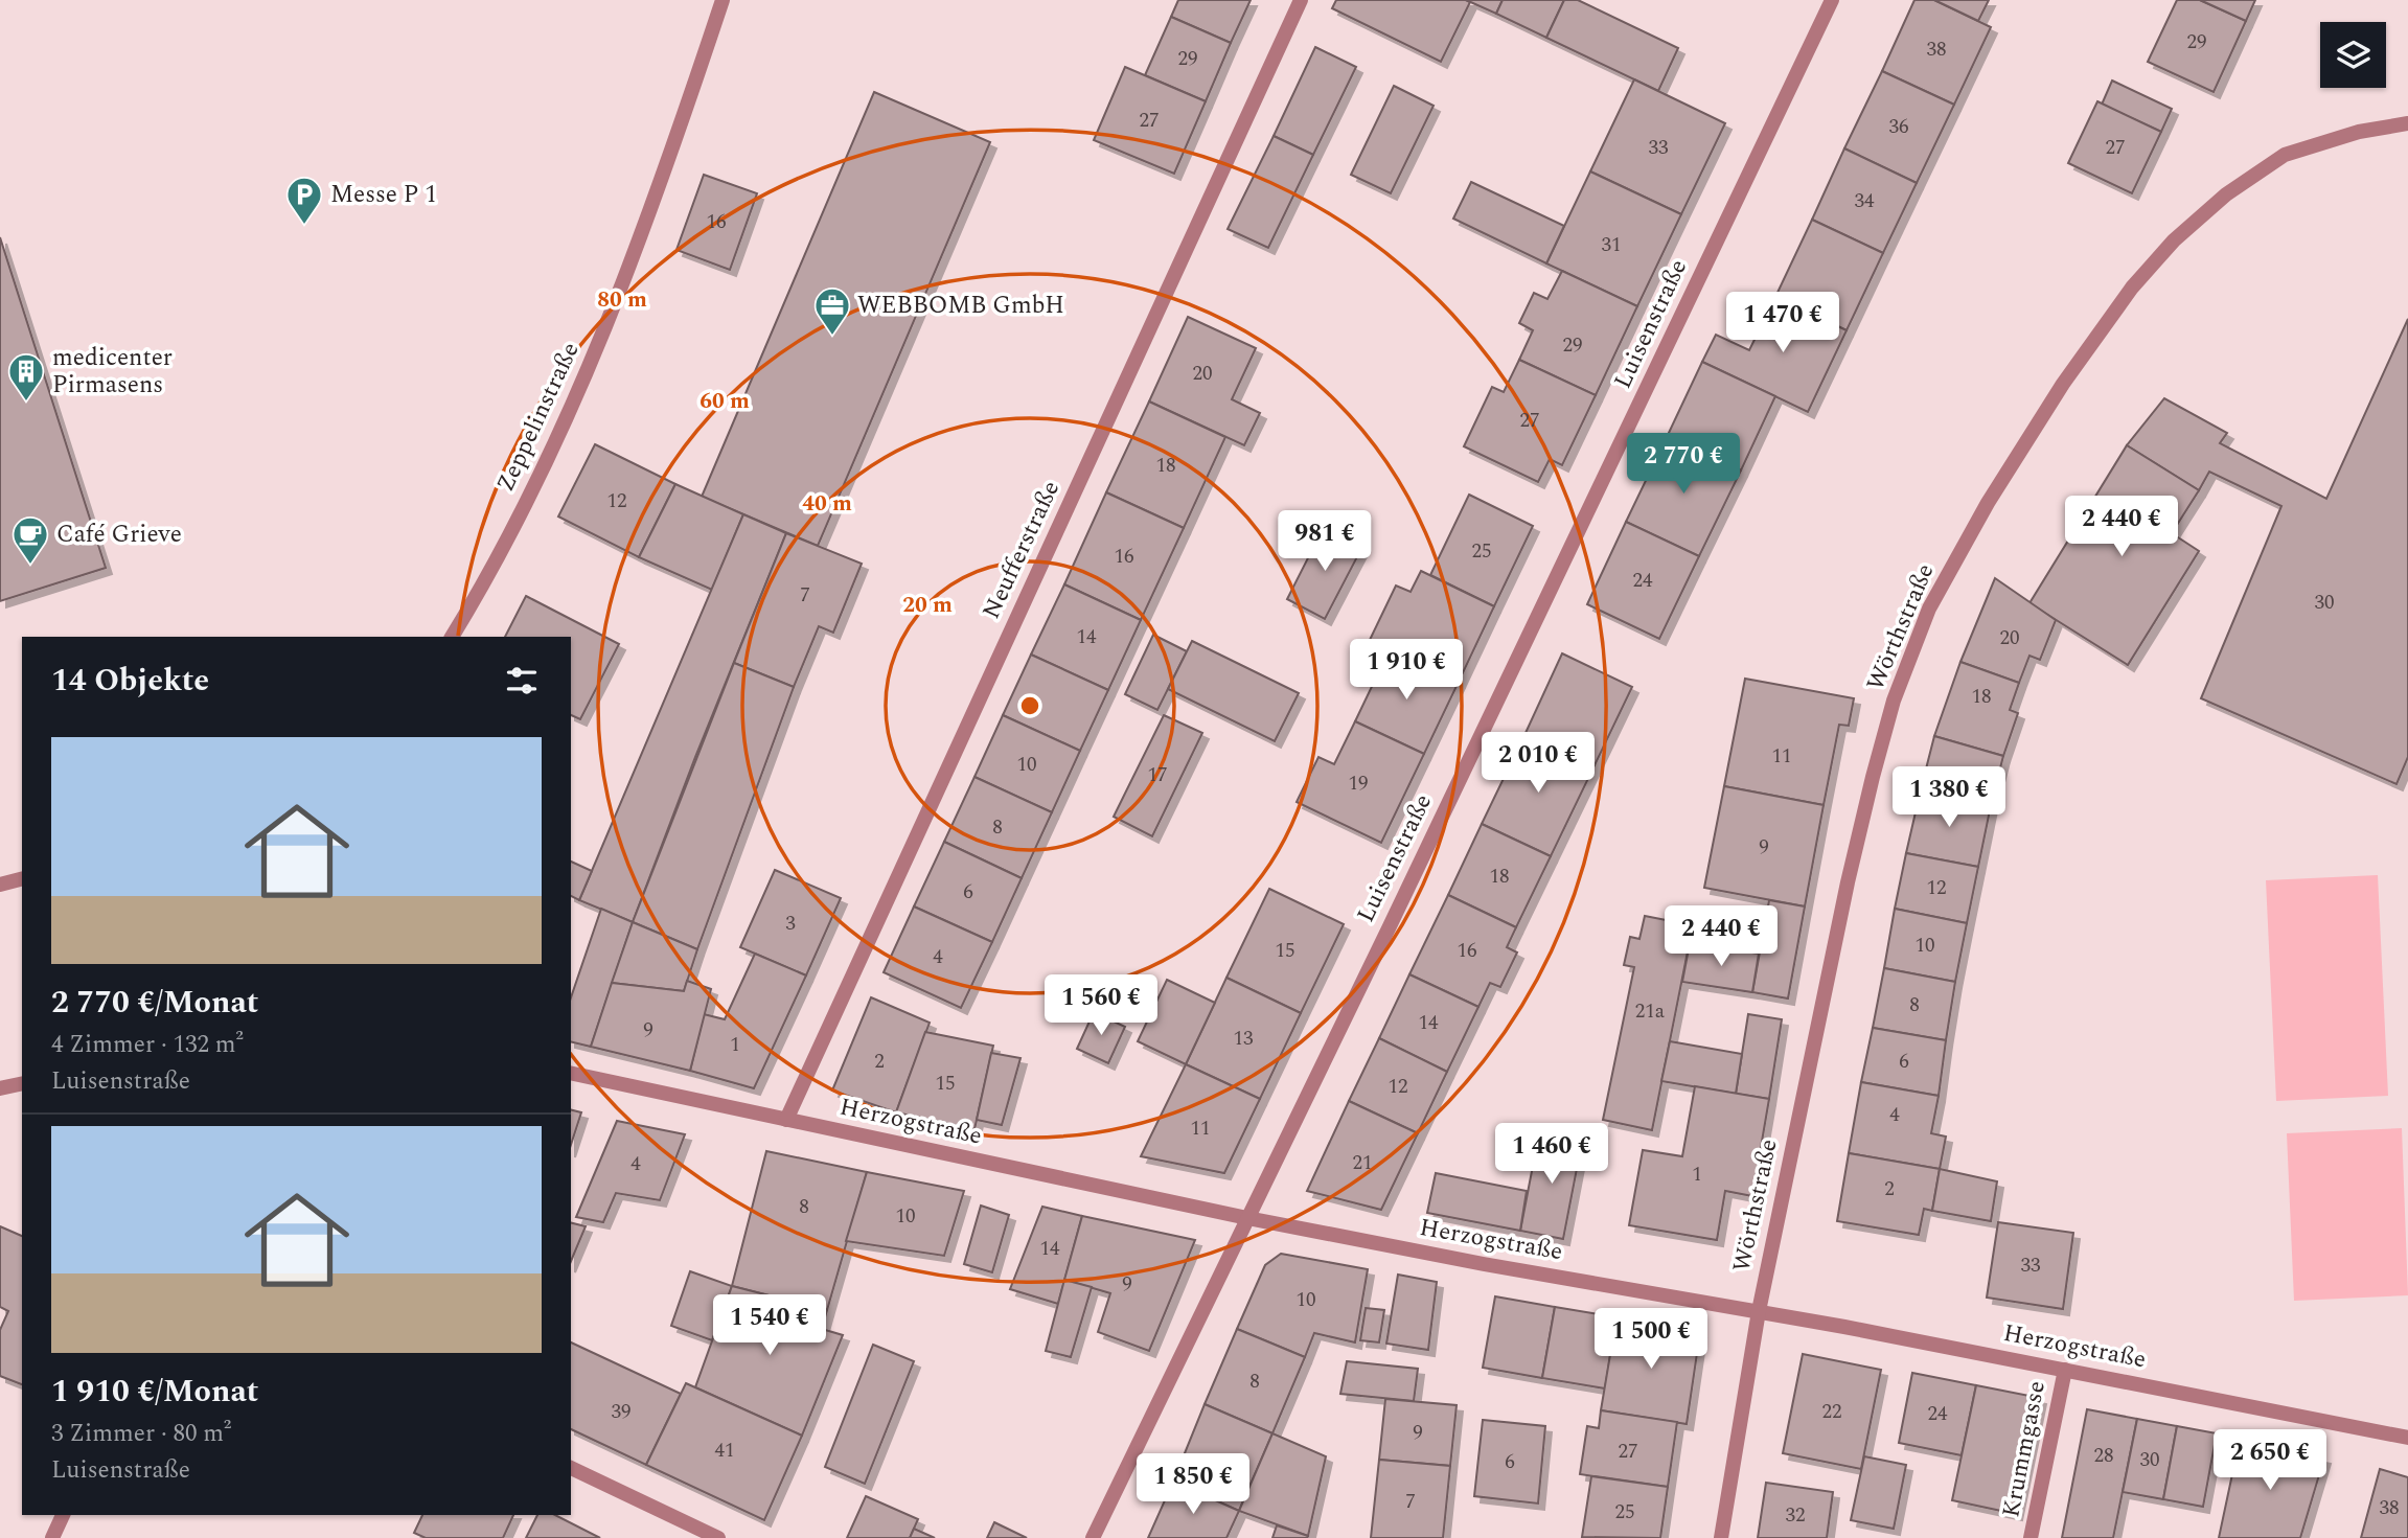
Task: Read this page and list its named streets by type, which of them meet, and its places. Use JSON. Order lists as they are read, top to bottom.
{
  "streets": {
    "street": [
      "Luisenstraße",
      "Zeppelinstraße",
      "Neufferstraße",
      "Wörthstraße",
      "Herzogstraße",
      "Krummgasse"
    ]
  },
  "crossings": [
    ["Luisenstraße", "Herzogstraße"],
    ["Neufferstraße", "Herzogstraße"],
    ["Wörthstraße", "Herzogstraße"],
    ["Herzogstraße", "Krummgasse"]
  ],
  "places": {
    "parking": ["Messe P 1"],
    "office": ["WEBBOMB GmbH"],
    "building": ["medicenter Pirmasens"],
    "cafe": ["Café Grieve"]
  },
  "house_numbers": [
    "29",
    "38",
    "29",
    "27",
    "36",
    "33",
    "27",
    "34",
    "16",
    "31",
    "29",
    "20",
    "27",
    "18",
    "12",
    "25",
    "16",
    "24",
    "7",
    "30",
    "14",
    "20",
    "18",
    "11",
    "10",
    "17",
    "19",
    "8",
    "9",
    "18",
    "12",
    "6",
    "3",
    "10",
    "15",
    "16",
    "4",
    "8",
    "21a",
    "14",
    "9",
    "13",
    "1",
    "2",
    "6",
    "15",
    "12",
    "4",
    "11",
    "21",
    "4",
    "1",
    "2",
    "8",
    "10",
    "14",
    "33",
    "9",
    "10",
    "8",
    "39",
    "22",
    "24",
    "9",
    "41",
    "27",
    "28",
    "30",
    "6",
    "7",
    "38",
    "25",
    "32"
  ],
  "page": {
    "price": [
      "1 470 €",
      "2 770 €",
      "2 440 €",
      "981 €",
      "1 910 €",
      "2 010 €",
      "1 380 €",
      "2 440 €",
      "1 560 €",
      "1 460 €",
      "1 540 €",
      "1 500 €",
      "2 650 €",
      "1 850 €"
    ],
    "heading": "14 Objekte",
    "list": [
      {
        "name": "2 770 €/Monat",
        "note": "4 Zimmer · 132 m² · Luisenstraße"
      },
      {
        "name": "1 910 €/Monat",
        "note": "3 Zimmer · 80 m² · Luisenstraße"
      }
    ]
  },
  "rings": [
    "80 m",
    "60 m",
    "40 m",
    "20 m"
  ]
}
